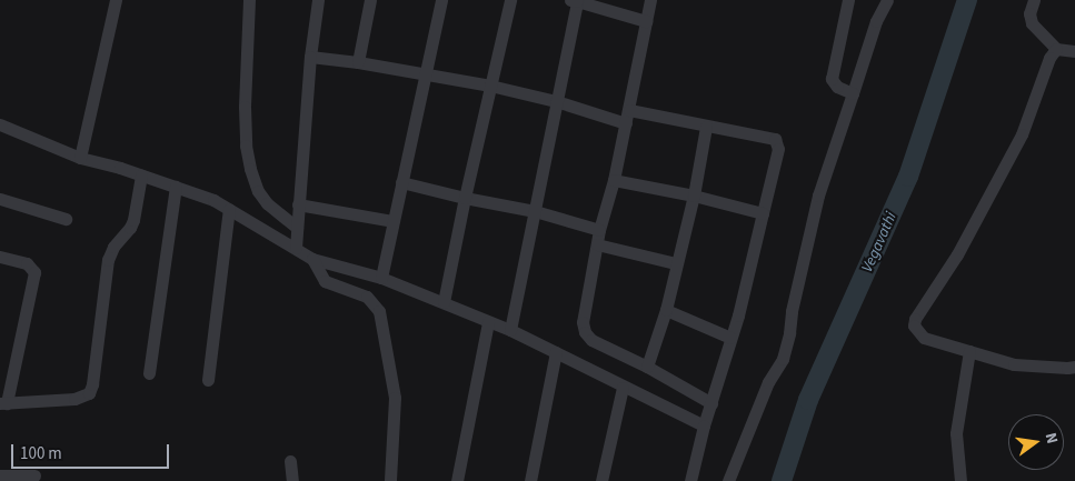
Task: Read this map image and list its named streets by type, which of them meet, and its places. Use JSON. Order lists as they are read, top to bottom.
{
  "water": ["Vegavathi"],
  "scale_bar": "100 m",
  "north": "right"
}
